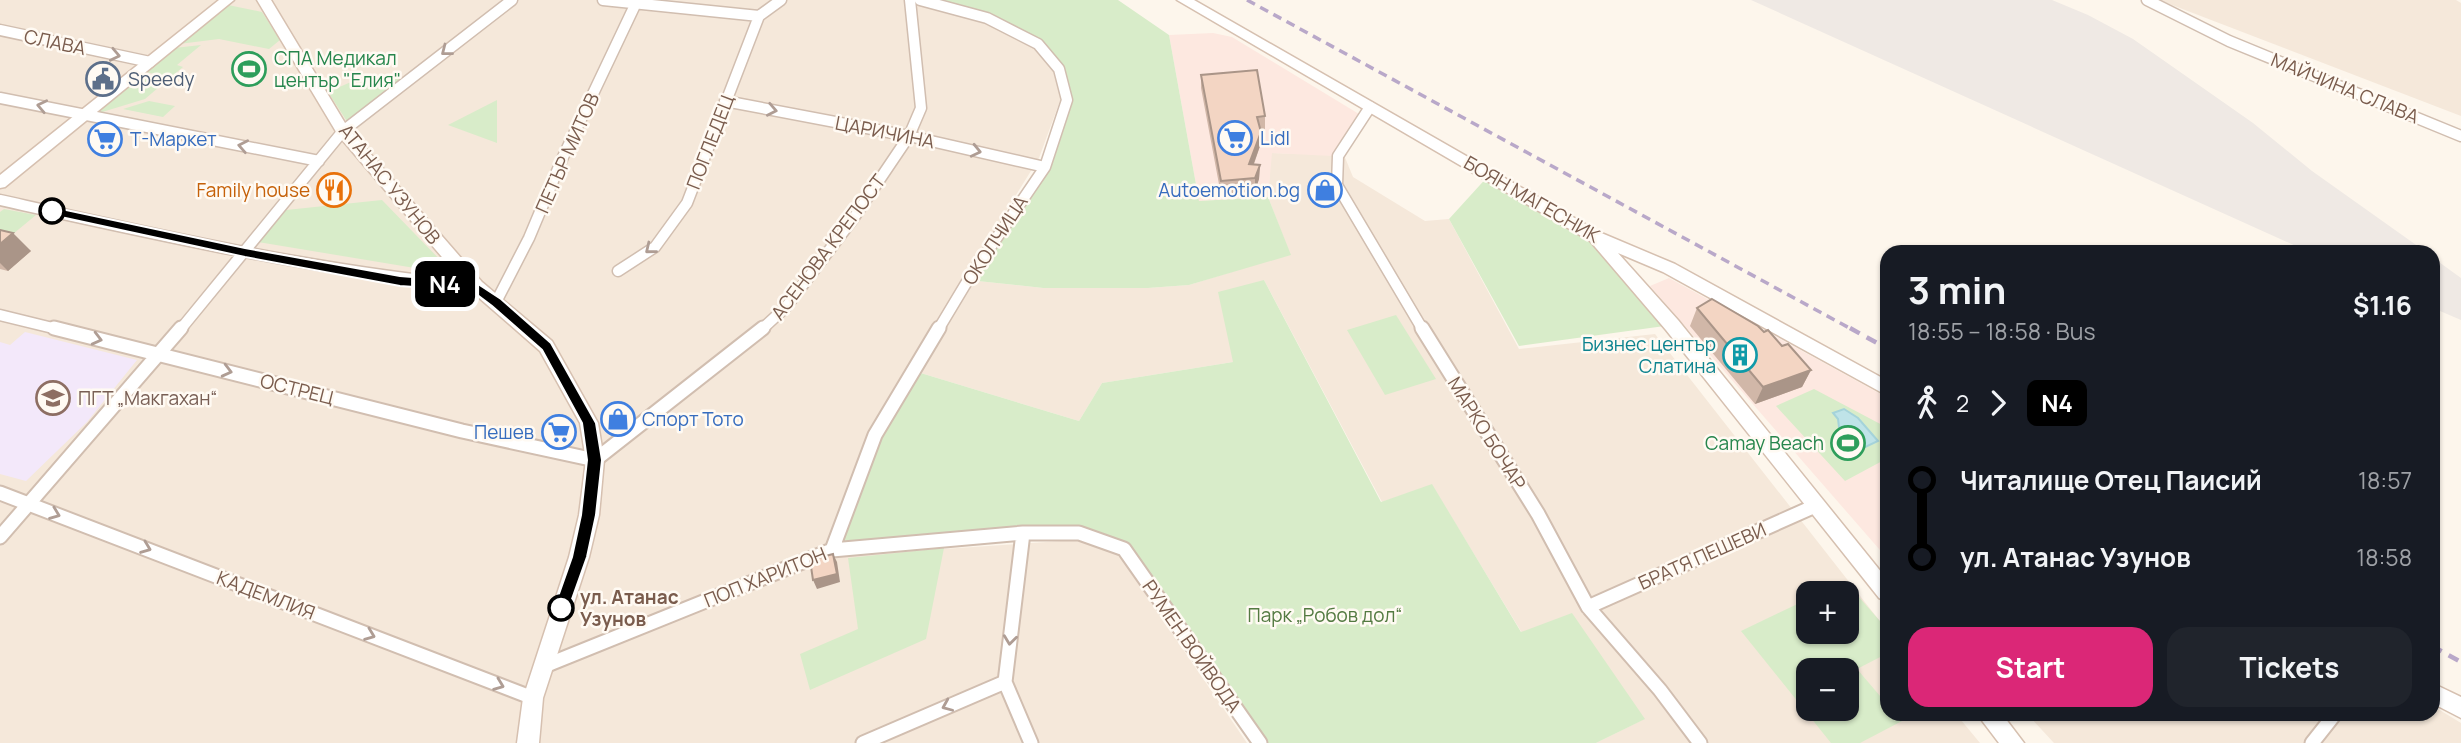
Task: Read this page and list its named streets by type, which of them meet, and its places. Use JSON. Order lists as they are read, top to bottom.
{
  "streets": {
    "street": [
      "СЛАВА",
      "МАЙЧИНА СЛАВА",
      "ЦАРИЧИНА",
      "ПОГЛЕДЕЦ",
      "ПЕТЪР МИТОВ",
      "АТАНАС УЗУНОВ",
      "БОЯН МАГЕСНИК",
      "ОКОЛЧИЦА",
      "АСЕНОВА КРЕПОСТ",
      "ОСТРЕЦ",
      "МАРКО БОЧАР",
      "БРАТЯ ПЕШЕВИ",
      "ПОП ХАРИТОН",
      "КАДЕМЛИЯ",
      "РУМЕН ВОЙВОДА"
    ]
  },
  "crossings": [
    ["ЦАРИЧИНА", "ПОГЛЕДЕЦ"],
    ["ЦАРИЧИНА", "ОКОЛЧИЦА"],
    ["ЦАРИЧИНА", "АСЕНОВА КРЕПОСТ"],
    ["ПЕТЪР МИТОВ", "АТАНАС УЗУНОВ"],
    ["АТАНАС УЗУНОВ", "АСЕНОВА КРЕПОСТ"],
    ["АТАНАС УЗУНОВ", "ОСТРЕЦ"],
    ["АТАНАС УЗУНОВ", "ПОП ХАРИТОН"],
    ["АТАНАС УЗУНОВ", "КАДЕМЛИЯ"],
    ["БОЯН МАГЕСНИК", "МАРКО БОЧАР"],
    ["ОКОЛЧИЦА", "ПОП ХАРИТОН"],
    ["АСЕНОВА КРЕПОСТ", "ОСТРЕЦ"],
    ["МАРКО БОЧАР", "БРАТЯ ПЕШЕВИ"],
    ["ПОП ХАРИТОН", "РУМЕН ВОЙВОДА"]
  ],
  "one_way": [
    "ЦАРИЧИНА",
    "ПОГЛЕДЕЦ",
    "ОСТРЕЦ",
    "КАДЕМЛИЯ"
  ],
  "parks": ["Парк „Робов дол“"],
  "places": {
    "sports": ["СПА Медикaл център \"Елия\"", "Camay Beach"],
    "public building": ["Speedy"],
    "supermarket": ["Lidl", "Т-Маркет", "Пешев"],
    "restaurant": ["Family house"],
    "shop": ["Autoemotion.bg", "Спорт Тото"],
    "building": ["Бизнес център Слатина"],
    "school or university": ["ПГТ „Макгахан“"],
    "other": ["ул. Атанас Узунов"]
  },
  "lines": ["bus line N4"],
  "page": {
    "on_map": "N4",
    "heading": ["3 min", "18:55 – 18:58 · Bus", "$1.16"],
    "legs": ["2", "N4"],
    "list": [
      {
        "name": "Читалище Отец Паисий",
        "value": "18:57"
      },
      {
        "name": "ул. Атанас Узунов",
        "value": "18:58"
      }
    ],
    "map_buttons": ["+", "−"],
    "buttons": ["Start", "Tickets"]
  }
}
